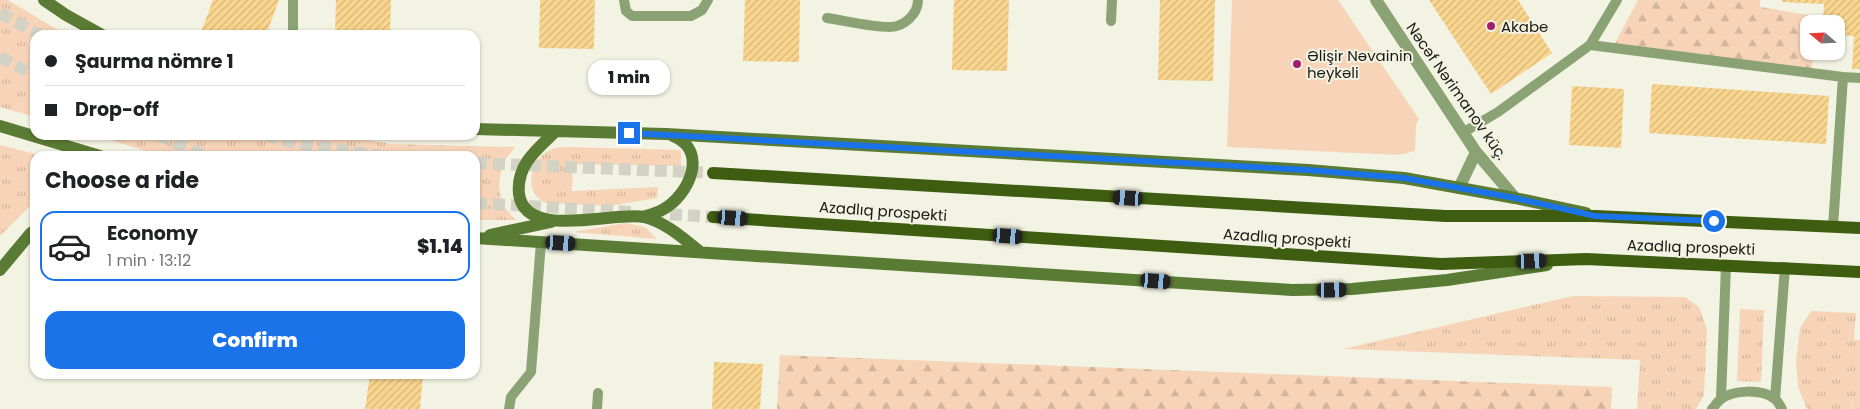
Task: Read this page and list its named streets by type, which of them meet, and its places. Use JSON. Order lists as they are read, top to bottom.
{
  "streets": {
    "main road": ["Azadlıq prospekti"],
    "street": ["Nəcəf Nərimanov küç."]
  },
  "places": ["Akabe", "Əlişir Nəvainin heykəli"],
  "north": "left",
  "page": {
    "banner": ["Şaurma nömre 1", "Drop-off"],
    "bubble": "1 min",
    "heading": "Choose a ride",
    "list": [
      {
        "name": "Economy",
        "note": "1 min · 13:12",
        "value": "$1.14"
      }
    ],
    "buttons": "Confirm"
  }
}
